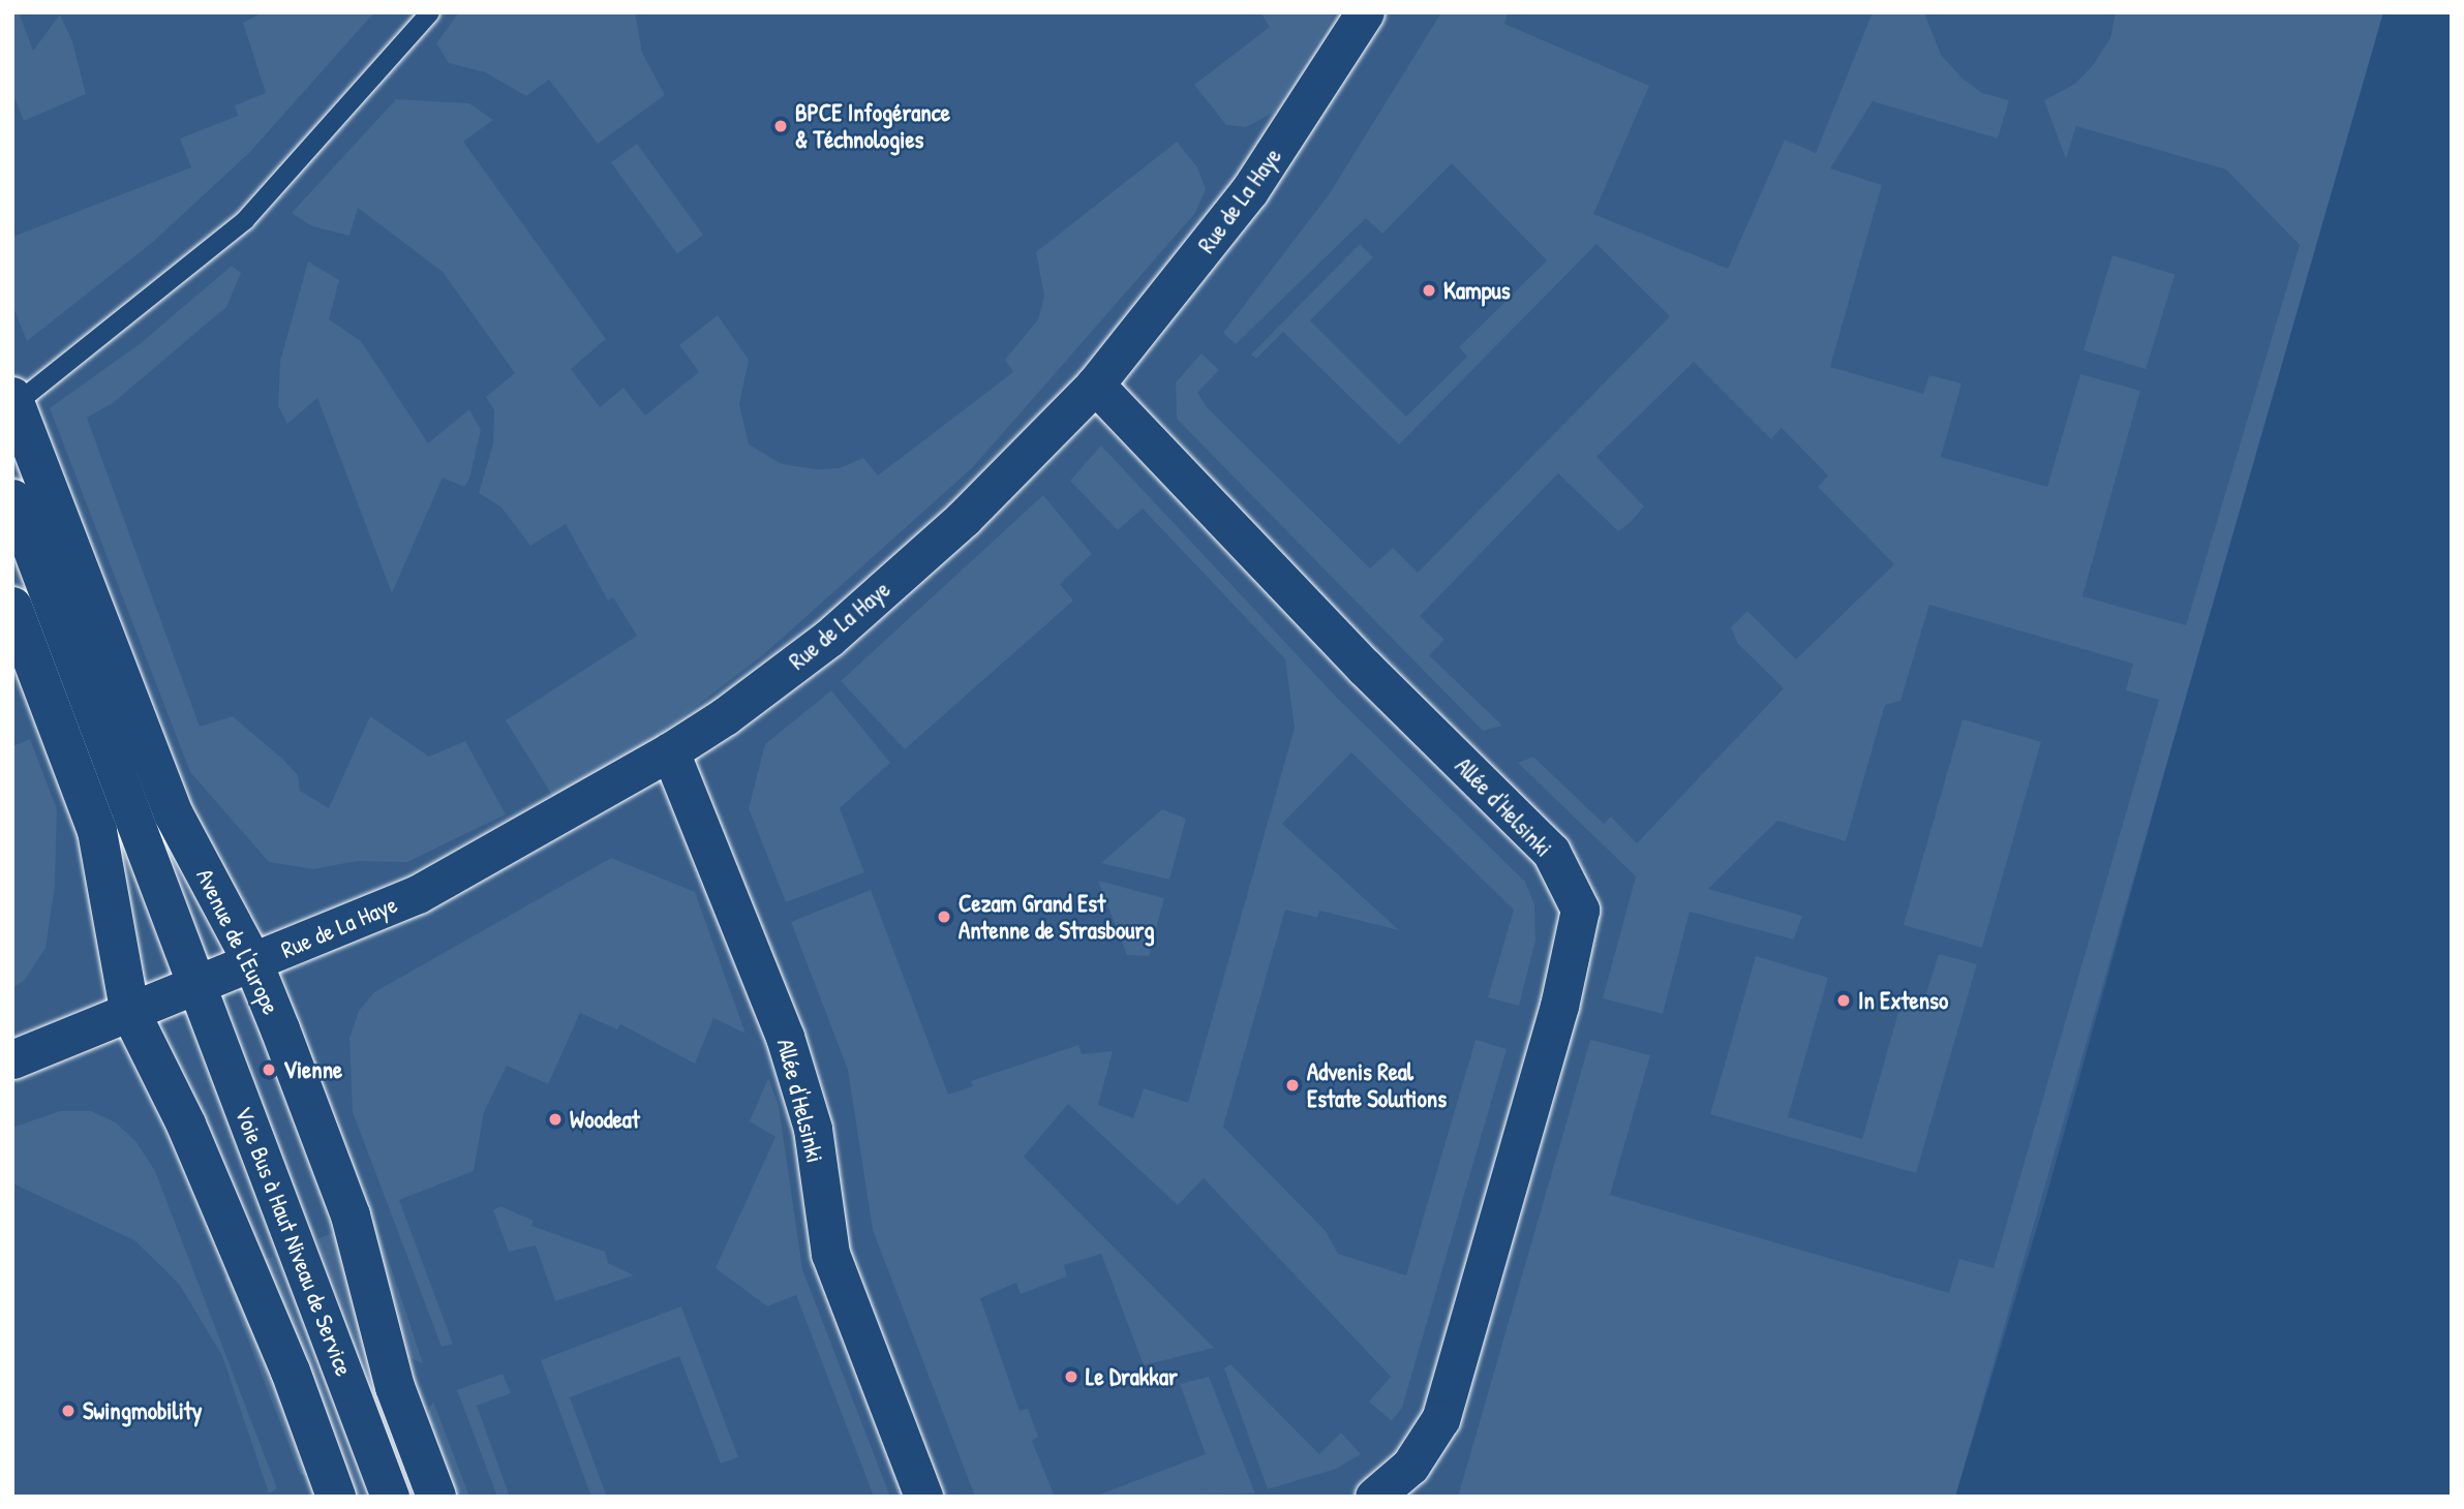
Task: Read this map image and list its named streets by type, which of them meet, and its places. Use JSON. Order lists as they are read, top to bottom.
{
  "streets": {
    "street": [
      "Rue de La Haye",
      "Allée d'Helsinki",
      "Avenue de l'Europe",
      "Voie Bus à Haut Niveau de Service"
    ]
  },
  "crossings": [
    ["Rue de La Haye", "Allée d'Helsinki"],
    ["Rue de La Haye", "Avenue de l'Europe"],
    ["Rue de La Haye", "Voie Bus à Haut Niveau de Service"],
    ["Avenue de l'Europe", "Voie Bus à Haut Niveau de Service"]
  ],
  "places": [
    "BPCE Infogérance & Téchnologies",
    "Kampus",
    "Cezam Grand Est Antenne de Strasbourg",
    "In Extenso",
    "Vienne",
    "Advenis Real Estate Solutions",
    "Woodeat",
    "Le Drakkar",
    "Swingmobility"
  ]
}
